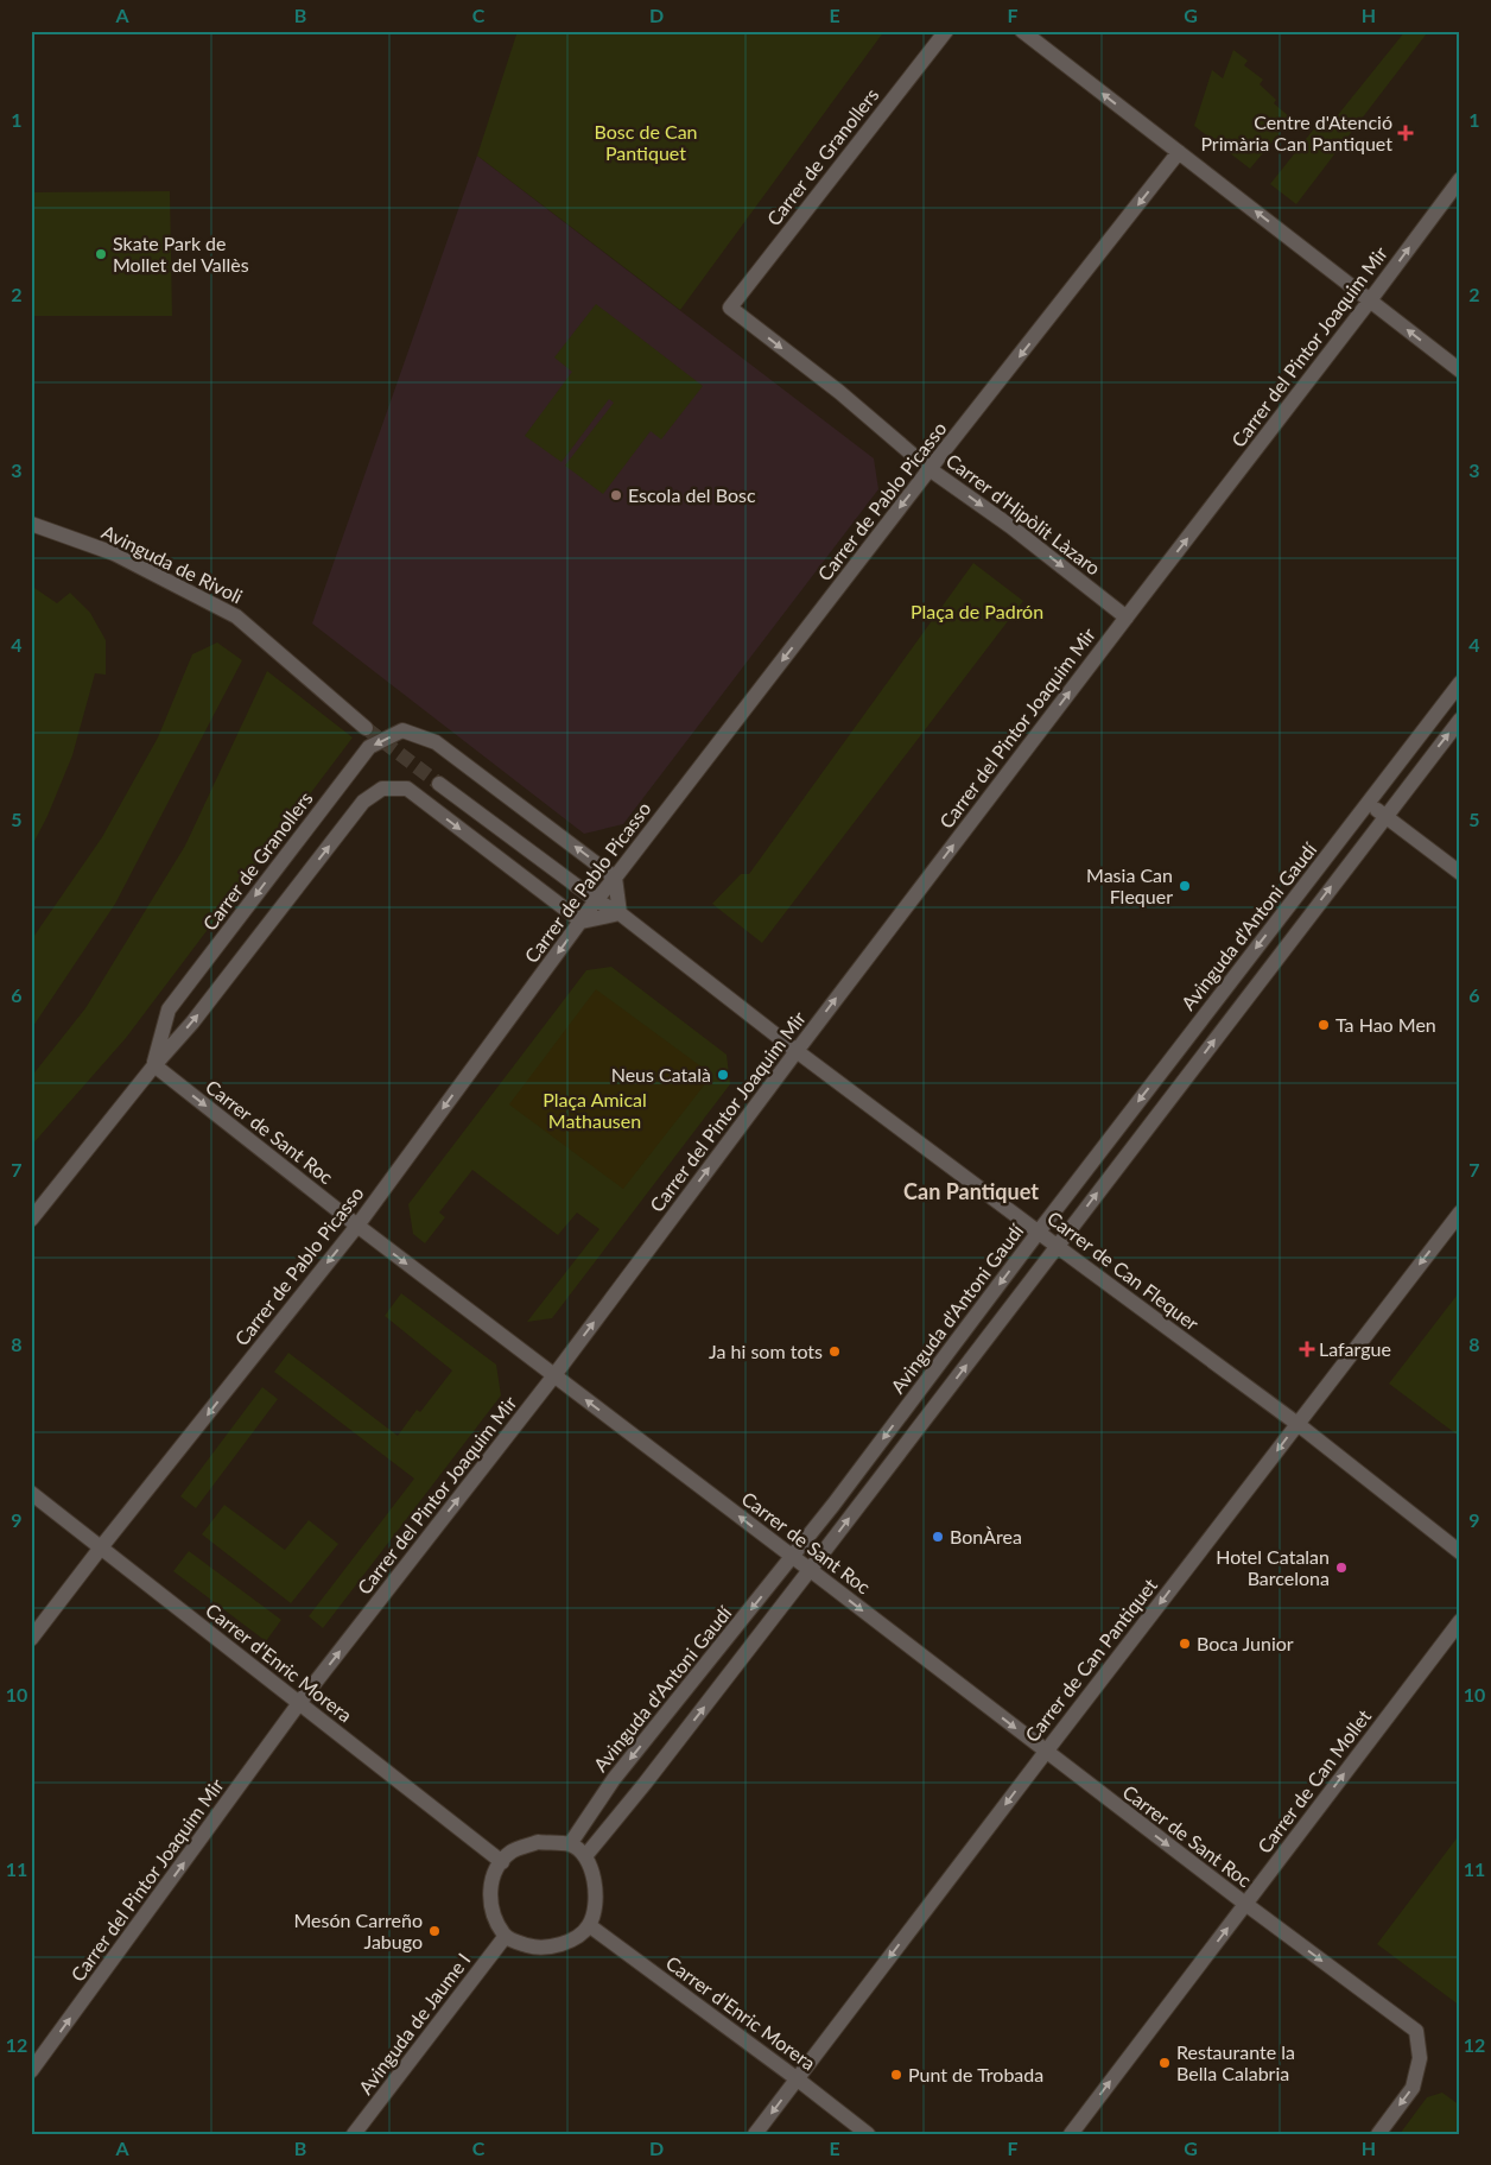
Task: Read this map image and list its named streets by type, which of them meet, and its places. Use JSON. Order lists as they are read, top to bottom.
{
  "streets": {
    "street": [
      "Carrer de Granollers",
      "Carrer del Pintor Joaquim Mir",
      "Carrer de Pablo Picasso",
      "Carrer d'Hipòlit Làzaro",
      "Avinguda de Rivoli",
      "Avinguda d'Antoni Gaudí",
      "Carrer de Sant Roc",
      "Carrer de Can Flequer",
      "Carrer de Can Pantiquet",
      "Carrer d'Enric Morera",
      "Carrer de Can Mollet",
      "Avinguda de Jaume I"
    ]
  },
  "crossings": [
    ["Carrer de Granollers", "Carrer de Pablo Picasso"],
    ["Carrer de Granollers", "Carrer d'Hipòlit Làzaro"],
    ["Carrer de Granollers", "Carrer de Sant Roc"],
    ["Carrer del Pintor Joaquim Mir", "Carrer d'Hipòlit Làzaro"],
    ["Carrer del Pintor Joaquim Mir", "Carrer de Sant Roc"],
    ["Carrer del Pintor Joaquim Mir", "Carrer de Can Flequer"],
    ["Carrer del Pintor Joaquim Mir", "Carrer d'Enric Morera"],
    ["Carrer de Pablo Picasso", "Carrer d'Hipòlit Làzaro"],
    ["Carrer de Pablo Picasso", "Carrer de Sant Roc"],
    ["Carrer de Pablo Picasso", "Carrer de Can Flequer"],
    ["Carrer de Pablo Picasso", "Carrer d'Enric Morera"],
    ["Avinguda d'Antoni Gaudí", "Carrer de Sant Roc"],
    ["Avinguda d'Antoni Gaudí", "Carrer de Can Flequer"],
    ["Avinguda d'Antoni Gaudí", "Carrer d'Enric Morera"],
    ["Avinguda d'Antoni Gaudí", "Avinguda de Jaume I"],
    ["Carrer de Sant Roc", "Carrer de Can Pantiquet"],
    ["Carrer de Sant Roc", "Carrer de Can Mollet"],
    ["Carrer de Can Flequer", "Carrer de Can Pantiquet"],
    ["Carrer de Can Pantiquet", "Carrer d'Enric Morera"],
    ["Carrer d'Enric Morera", "Avinguda de Jaume I"]
  ],
  "one_way": [
    "Carrer del Pintor Joaquim Mir",
    "Carrer de Pablo Picasso",
    "Carrer d'Hipòlit Làzaro",
    "Carrer de Can Pantiquet",
    "Carrer de Can Mollet"
  ],
  "districts": ["Can Pantiquet"],
  "parks": ["Bosc de Can Pantiquet", "Plaça de Padrón", "Plaça Amical Mathausen"],
  "places": {
    "health": ["Centre d'Atenció Primària Can Pantiquet", "Lafargue"],
    "other": [
      "Skate Park de Mollet del Vallès",
      "Escola del Bosc",
      "Masia Can Flequer",
      "Ta Hao Men",
      "Neus Català",
      "Ja hi som tots",
      "BonÀrea",
      "Hotel Catalan Barcelona",
      "Boca Junior",
      "Mesón Carreño Jabugo",
      "Restaurante la Bella Calabria",
      "Punt de Trobada"
    ]
  },
  "grid": {
    "columns": [
      "A",
      "B",
      "C",
      "D",
      "E",
      "F",
      "G",
      "H"
    ],
    "rows": [
      "1",
      "2",
      "3",
      "4",
      "5",
      "6",
      "7",
      "8",
      "9",
      "10",
      "11",
      "12"
    ]
  }
}
